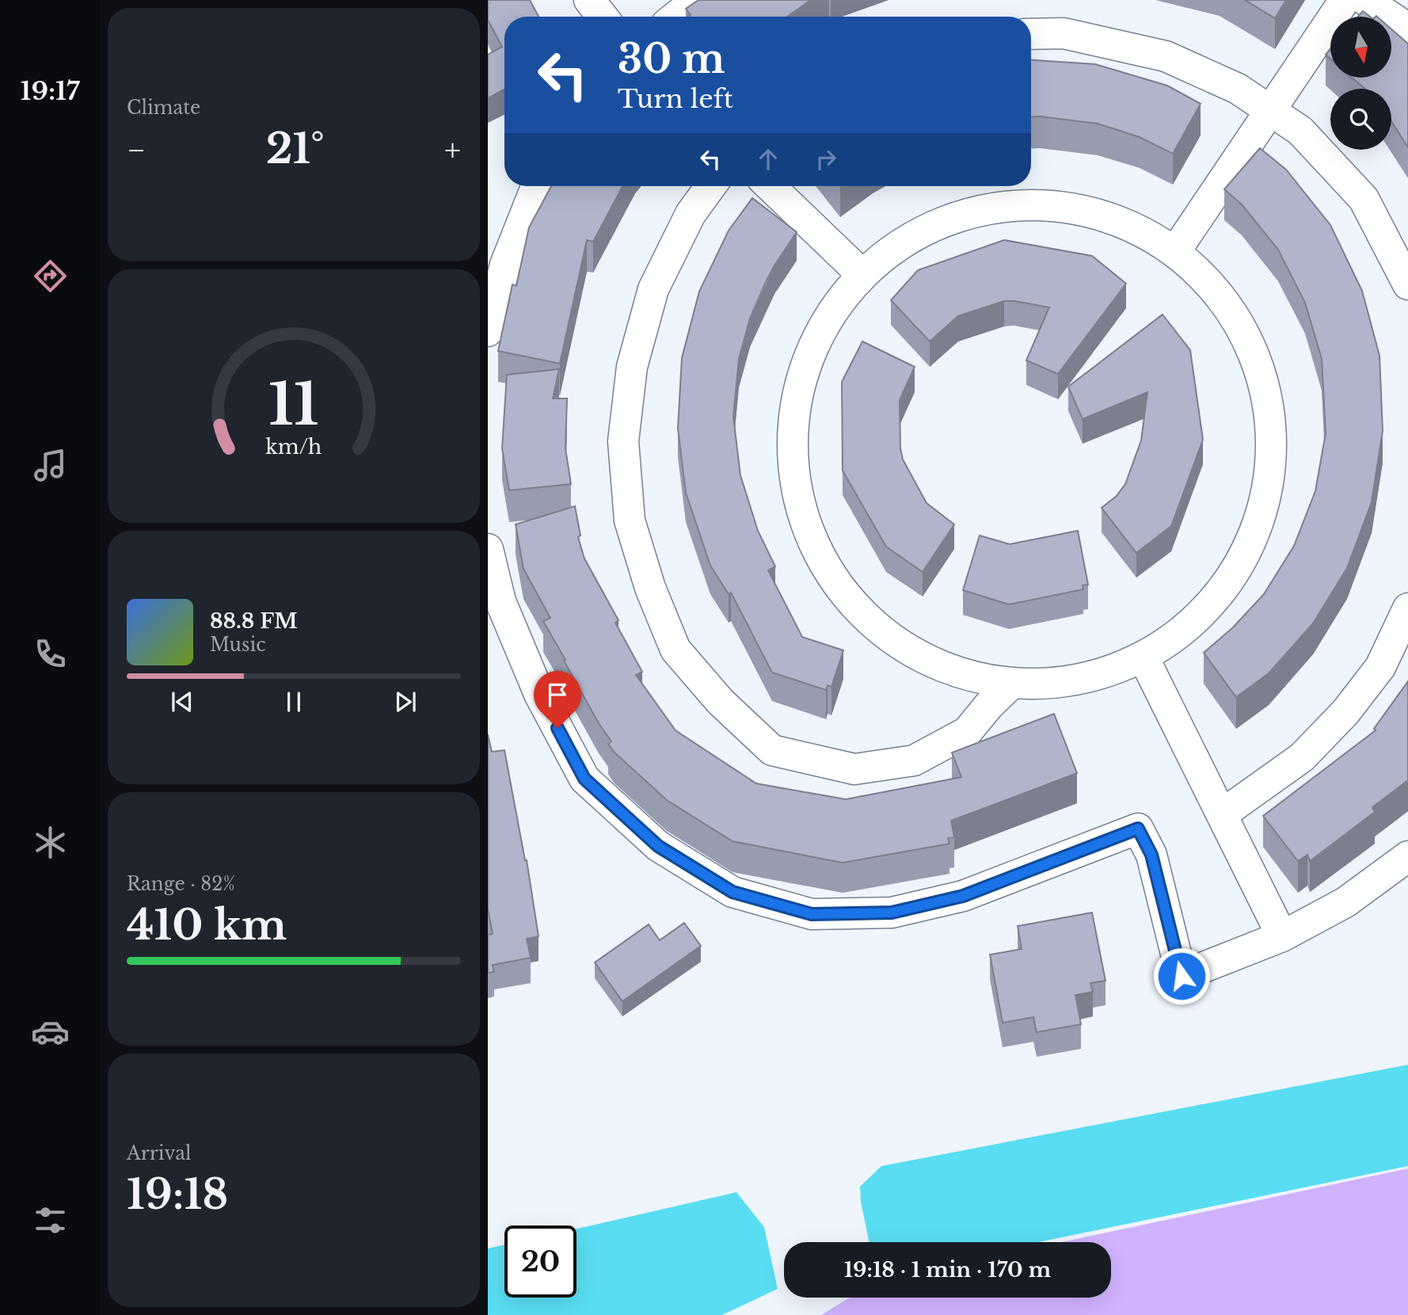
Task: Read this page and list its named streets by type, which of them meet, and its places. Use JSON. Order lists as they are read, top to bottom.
{
  "north": "bottom",
  "page": {
    "tabs": "19:17",
    "tile": [
      "Climate",
      ["Range · 82%", "410 km"],
      ["Arrival", "19:18"]
    ],
    "turn": ["30 m", "Turn left"],
    "heat": ["−", "21°", "+"],
    "song": ["88.8 FM", "Music"],
    "limit": "20",
    "trip": "19:18 · 1 min · 170 m",
    "gauge": ["11", "km/h"]
  }
}
